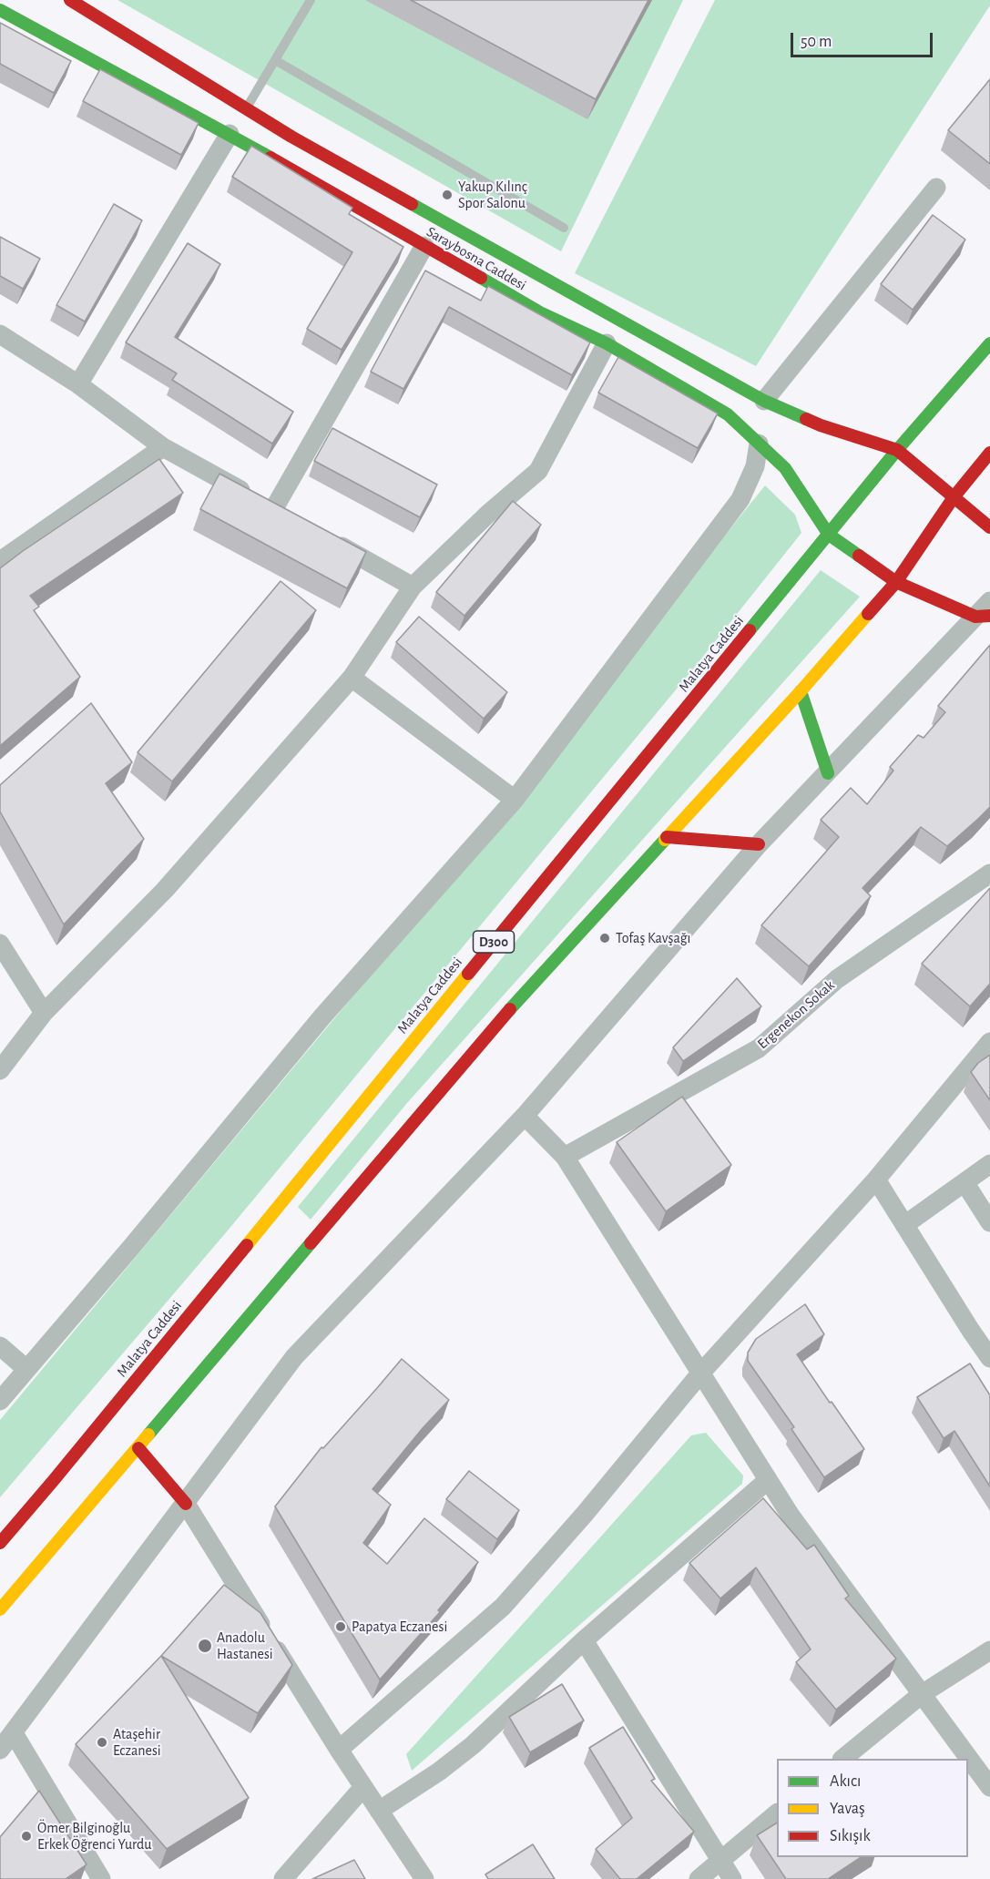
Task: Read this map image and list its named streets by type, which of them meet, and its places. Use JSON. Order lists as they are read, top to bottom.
{
  "streets": {
    "main road": ["Saraybosna Caddesi", "Malatya Caddesi", "D300"],
    "street": ["Ergenekon Sokak"]
  },
  "crossings": [
    ["Saraybosna Caddesi", "Malatya Caddesi"]
  ],
  "places": [
    "Yakup Kılınç Spor Salonu",
    "Tofaş Kavşağı",
    "Papatya Eczanesi",
    "Anadolu Hastanesi",
    "Ataşehir Eczanesi",
    "Ömer Bilginoğlu Erkek Öğrenci Yurdu"
  ],
  "legend": ["Akıcı", "Yavaş", "Sıkışık"],
  "scale_bar": "50 m"
}
